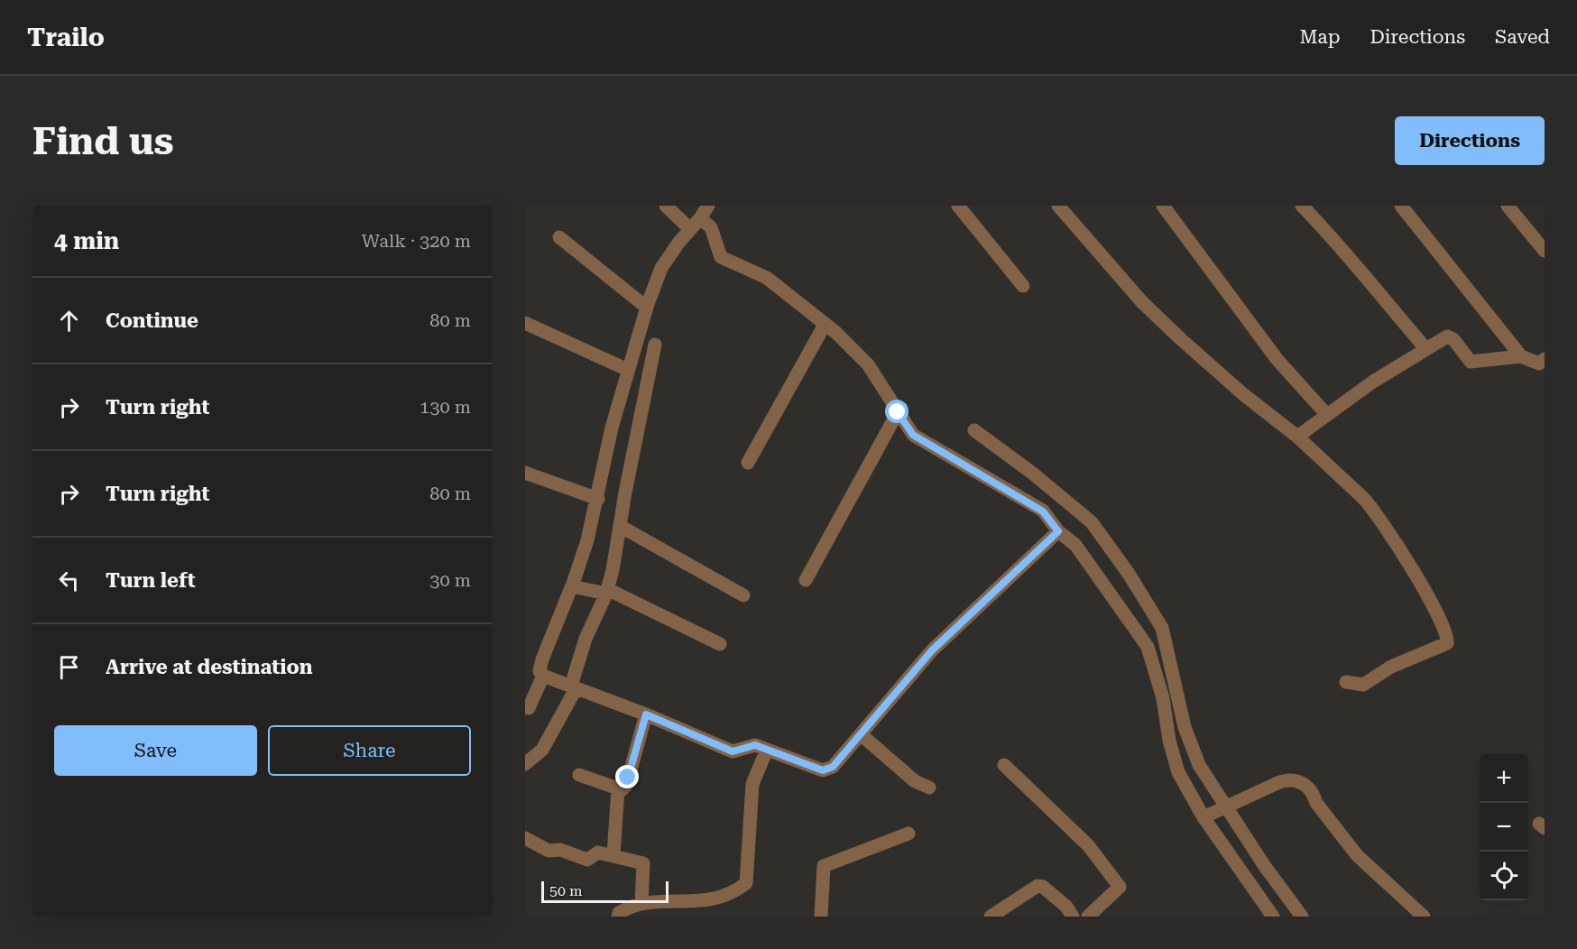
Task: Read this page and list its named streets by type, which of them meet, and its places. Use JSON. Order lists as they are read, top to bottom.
{
  "scale_bar": "50 m",
  "page": {
    "header": "Trailo",
    "nav": ["Map", "Directions", "Saved"],
    "buttons": [
      "Directions",
      ["Save", "Share"]
    ],
    "title": "Find us",
    "heading": ["4 min", "Walk · 320 m"],
    "list": [
      ["Continue", "80 m"],
      ["Turn right", "130 m"],
      ["Turn right", "80 m"],
      ["Turn left", "30 m"],
      "Arrive at destination"
    ],
    "map_buttons": ["+", "−"],
    "scale": "50 m"
  }
}
